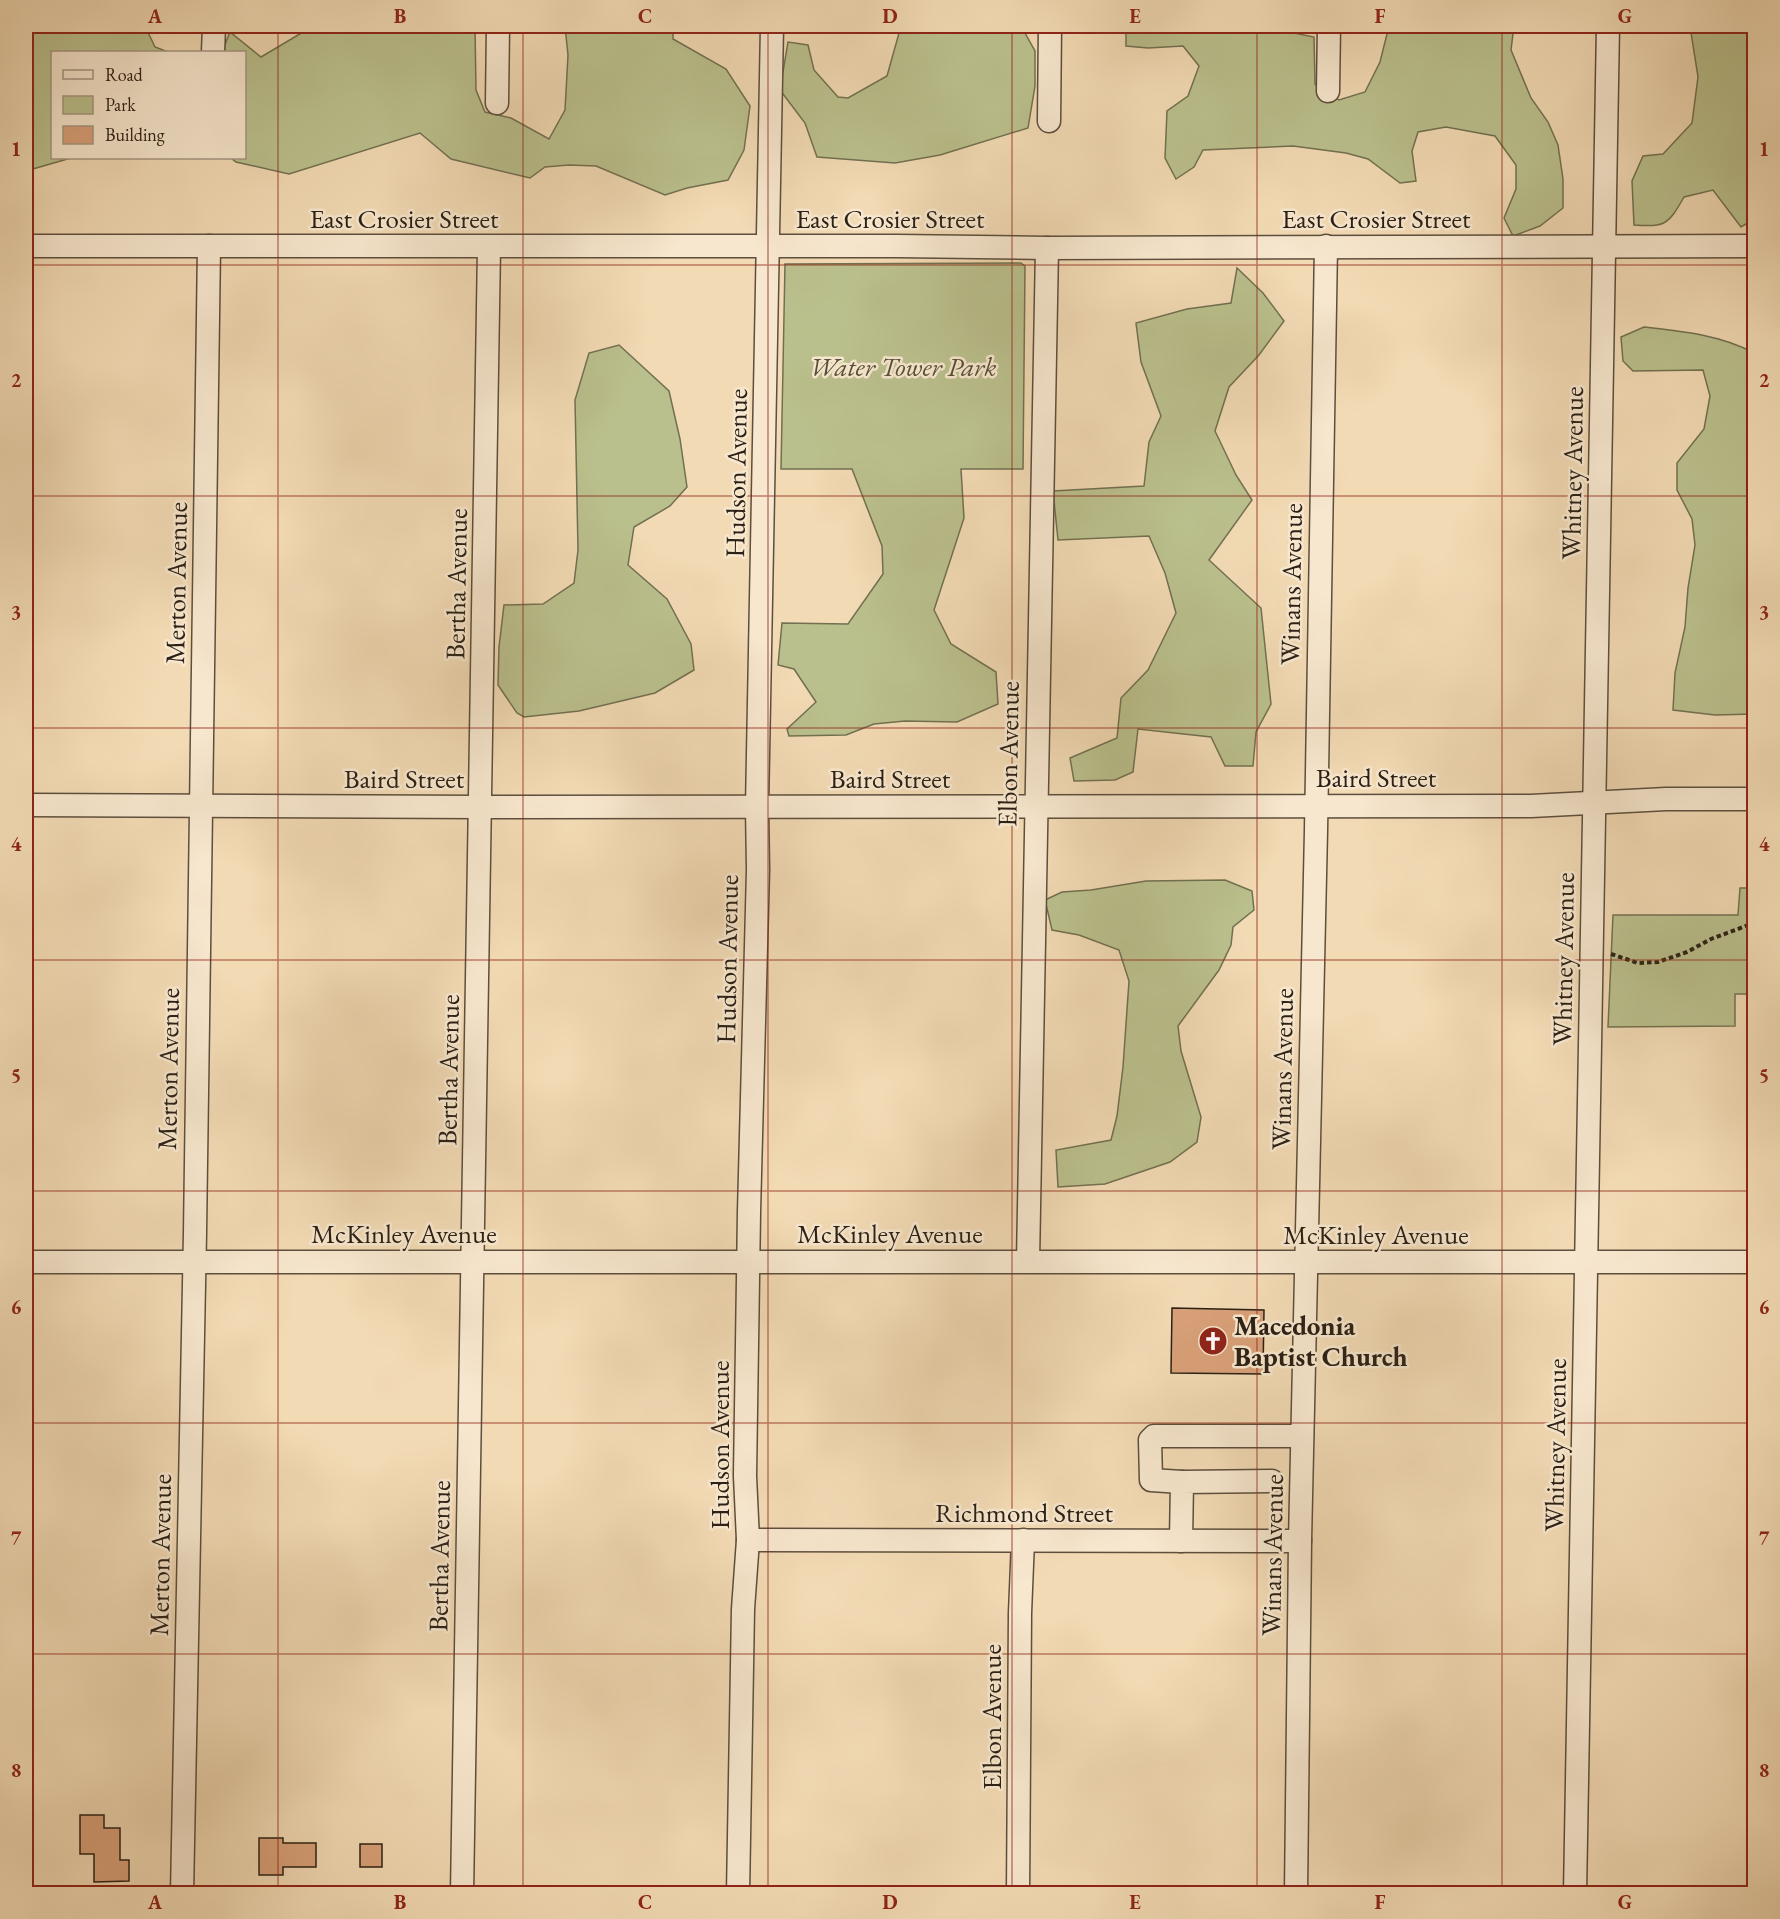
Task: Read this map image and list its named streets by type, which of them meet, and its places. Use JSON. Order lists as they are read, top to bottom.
{
  "streets": {
    "street": [
      "East Crosier Street",
      "Hudson Avenue",
      "Whitney Avenue",
      "Merton Avenue",
      "Bertha Avenue",
      "Winans Avenue",
      "Elbon Avenue",
      "Baird Street",
      "McKinley Avenue",
      "Richmond Street"
    ]
  },
  "crossings": [
    ["East Crosier Street", "Hudson Avenue"],
    ["East Crosier Street", "Whitney Avenue"],
    ["East Crosier Street", "Merton Avenue"],
    ["East Crosier Street", "Bertha Avenue"],
    ["East Crosier Street", "Winans Avenue"],
    ["East Crosier Street", "Elbon Avenue"],
    ["Hudson Avenue", "Baird Street"],
    ["Hudson Avenue", "McKinley Avenue"],
    ["Hudson Avenue", "Richmond Street"],
    ["Whitney Avenue", "Baird Street"],
    ["Whitney Avenue", "McKinley Avenue"],
    ["Merton Avenue", "Baird Street"],
    ["Merton Avenue", "McKinley Avenue"],
    ["Bertha Avenue", "Baird Street"],
    ["Bertha Avenue", "McKinley Avenue"],
    ["Winans Avenue", "Baird Street"],
    ["Winans Avenue", "McKinley Avenue"],
    ["Winans Avenue", "Richmond Street"],
    ["Elbon Avenue", "Baird Street"],
    ["Elbon Avenue", "McKinley Avenue"],
    ["Elbon Avenue", "Richmond Street"]
  ],
  "parks": ["Water Tower Park"],
  "places": {
    "church": ["Macedonia Baptist Church"]
  },
  "legend": ["Road", "Park", "Building"],
  "grid": {
    "columns": [
      "A",
      "B",
      "C",
      "D",
      "E",
      "F",
      "G"
    ],
    "rows": [
      "1",
      "2",
      "3",
      "4",
      "5",
      "6",
      "7",
      "8"
    ]
  }
}
